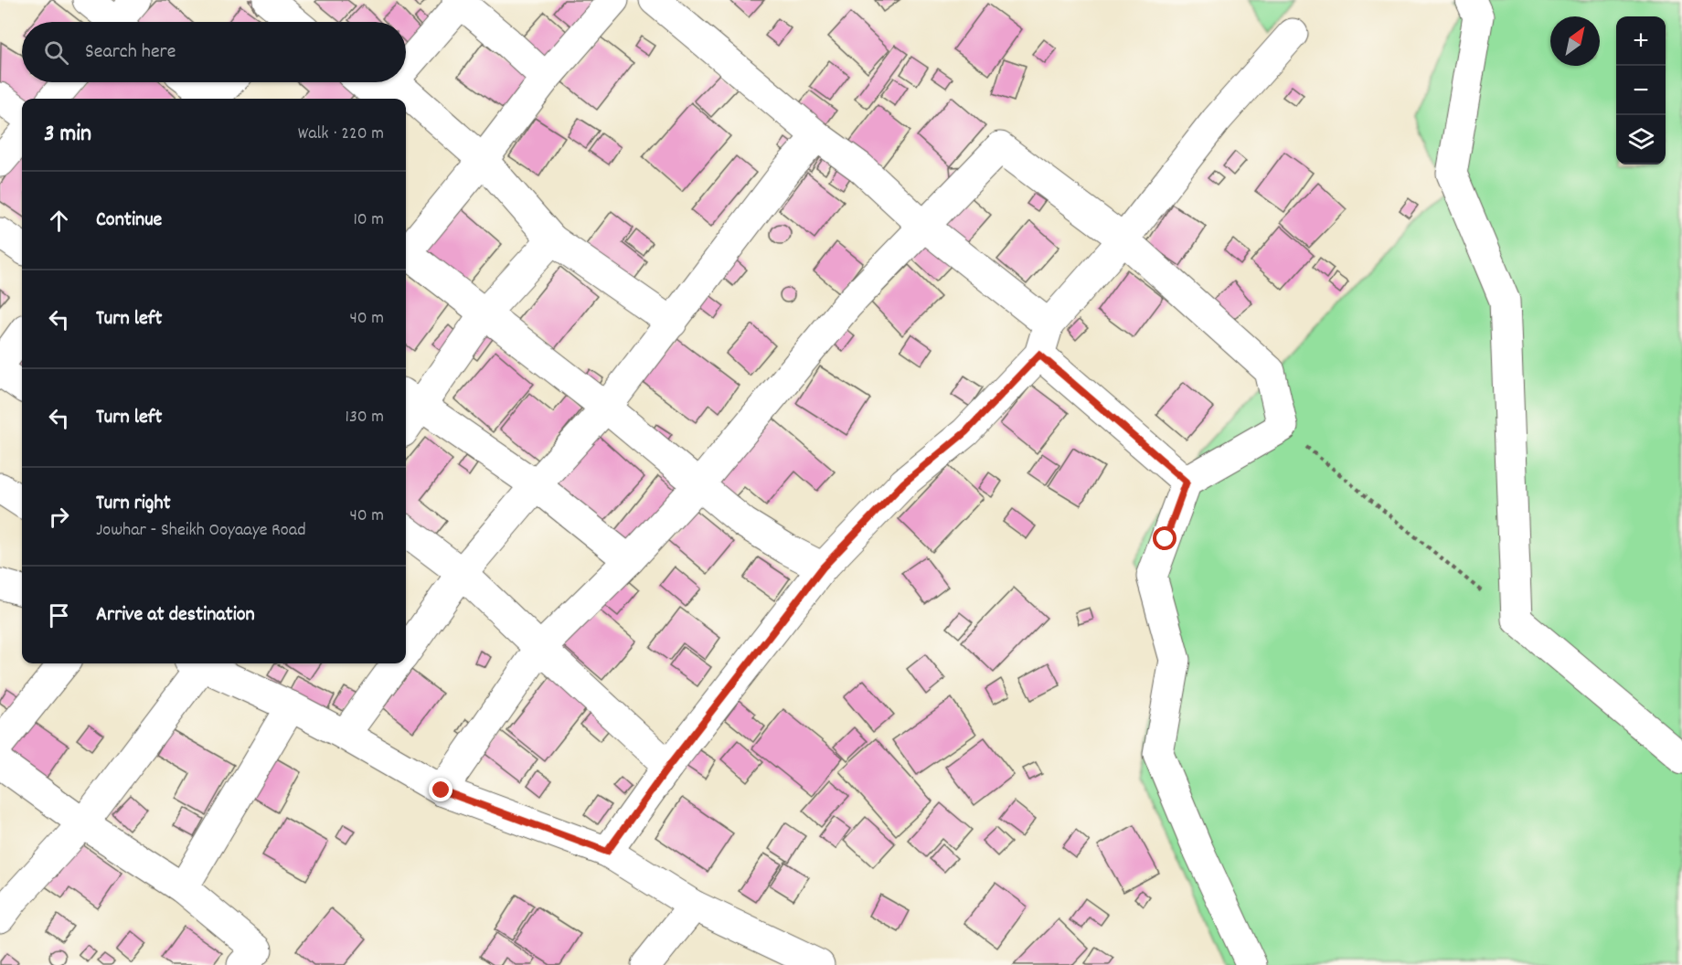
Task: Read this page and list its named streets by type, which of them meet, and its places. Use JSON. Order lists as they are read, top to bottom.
{
  "north": "top right",
  "page": {
    "map_buttons": ["+", "−"],
    "search": "Search here",
    "heading": ["3 min", "Walk · 220 m"],
    "list": [
      ["Continue", "10 m"],
      ["Turn left", "40 m"],
      ["Turn left", "130 m"],
      ["Turn right", "Jowhar - Sheikh Ooyaaye Road", "40 m"],
      "Arrive at destination"
    ]
  }
}
